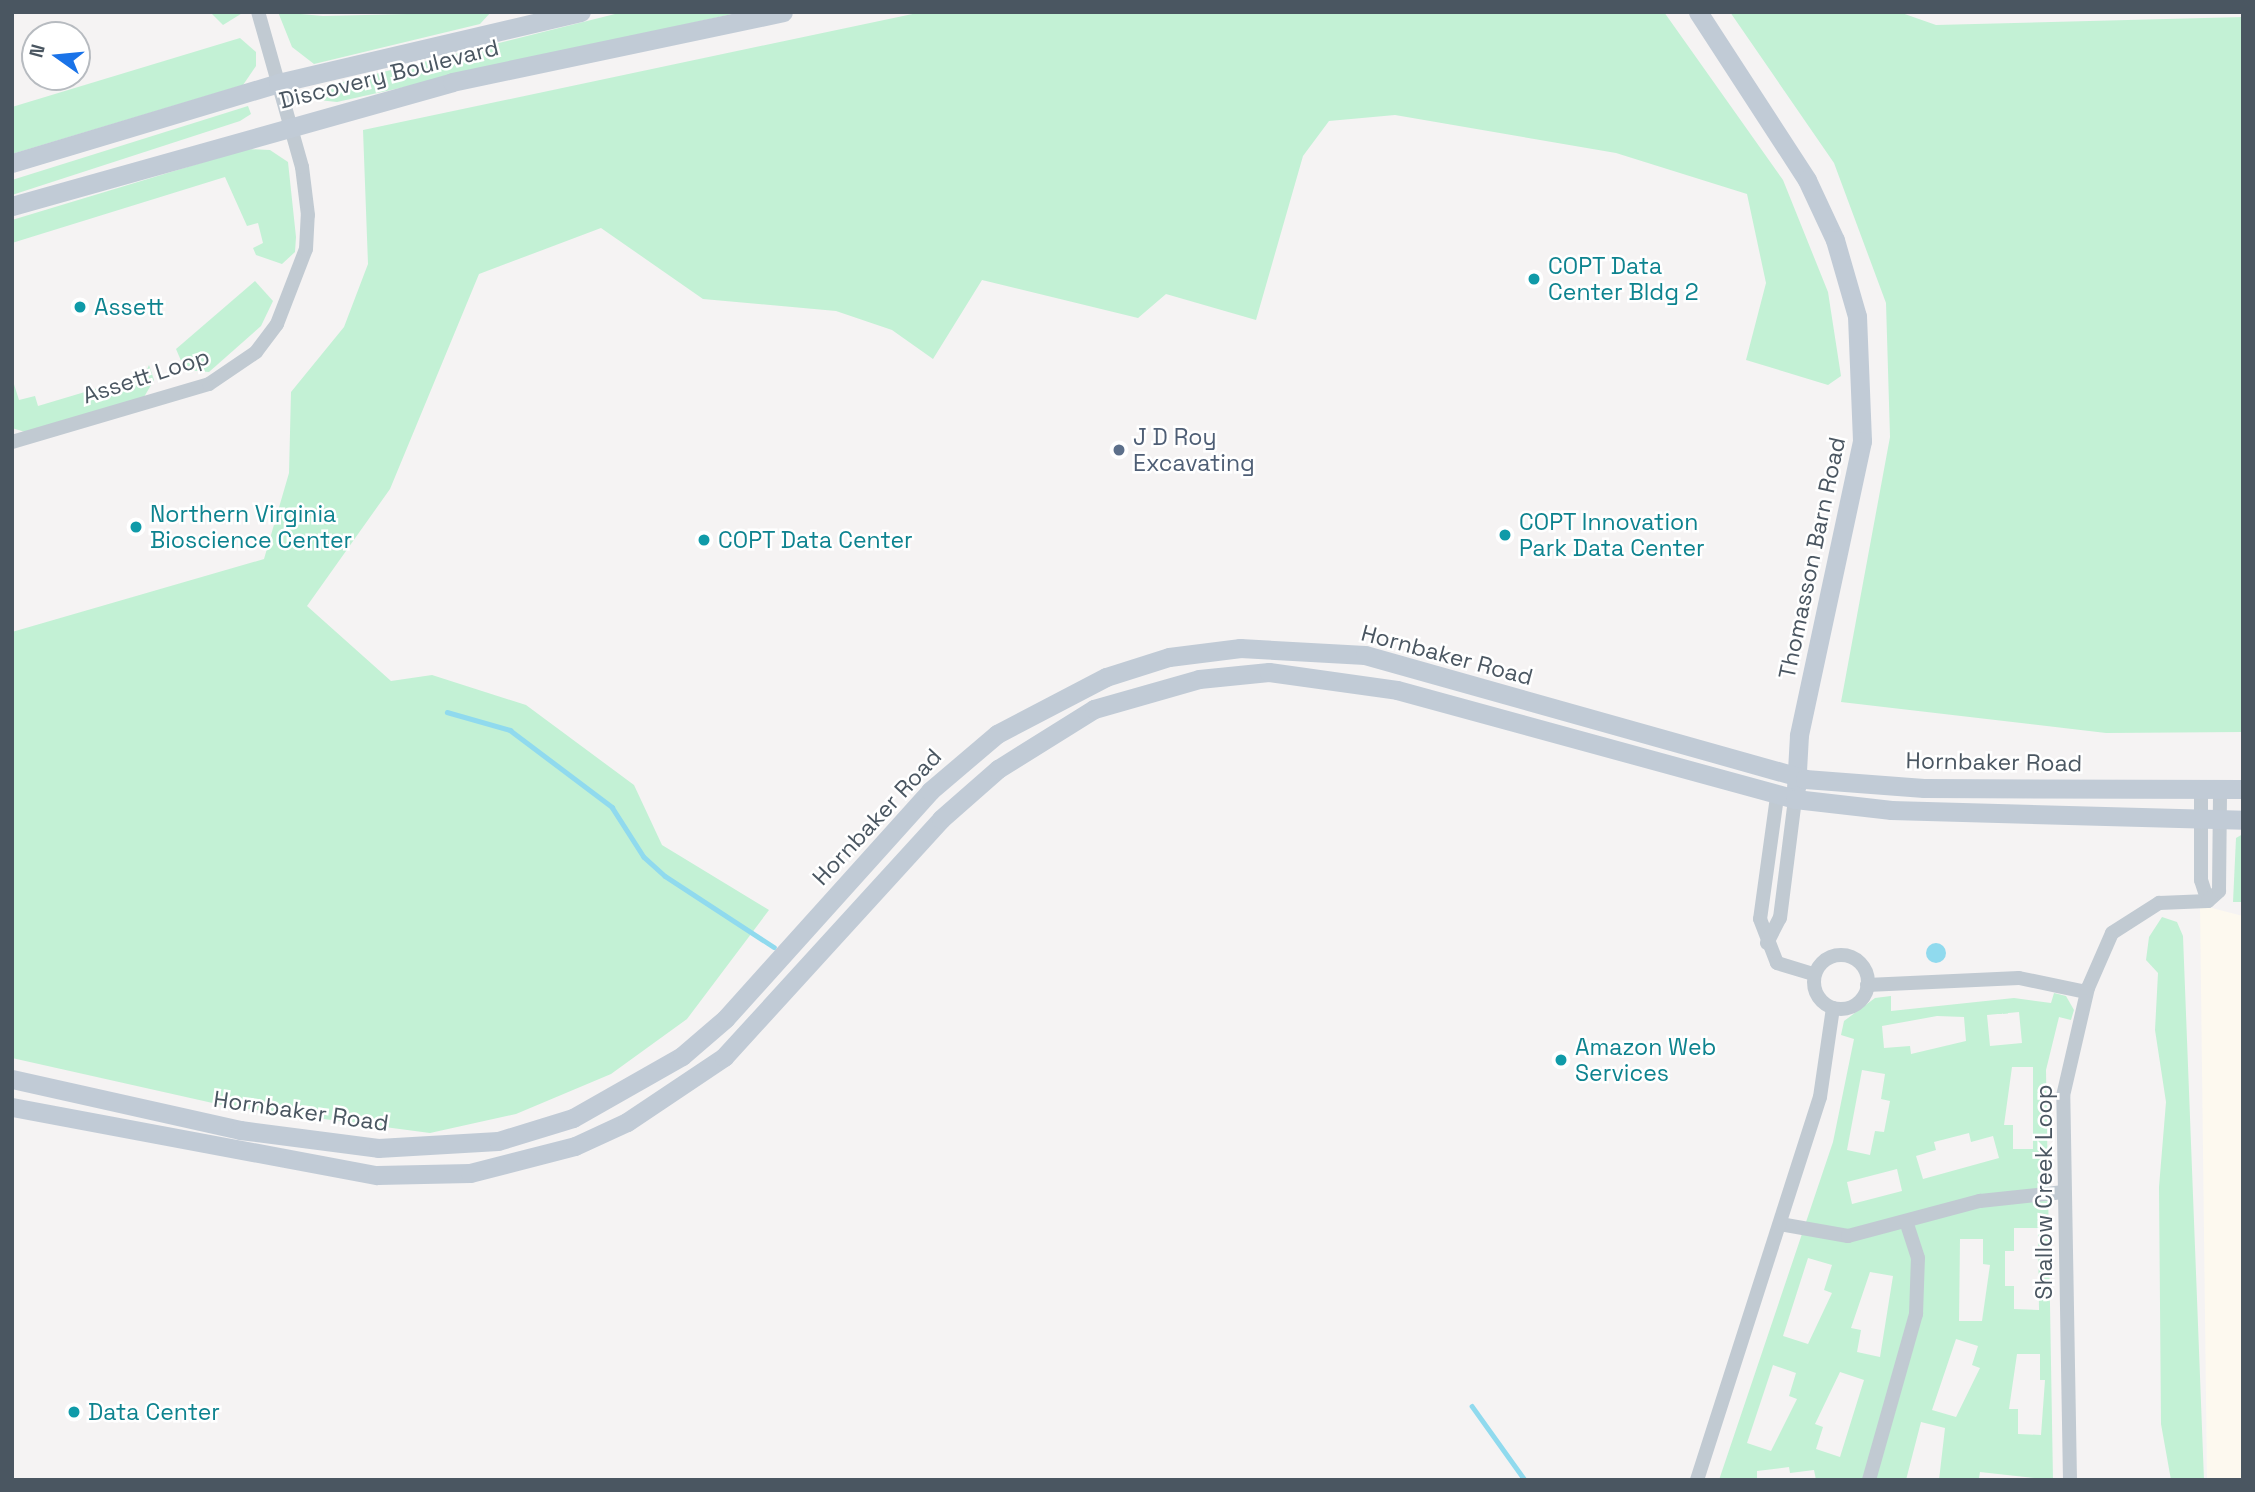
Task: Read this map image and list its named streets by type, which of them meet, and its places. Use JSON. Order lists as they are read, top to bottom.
{
  "streets": {
    "main road": ["Discovery Boulevard", "Thomasson Barn Road", "Hornbaker Road"],
    "street": ["Assett Loop", "Shallow Creek Loop"]
  },
  "crossings": [
    ["Discovery Boulevard", "Assett Loop"],
    ["Thomasson Barn Road", "Hornbaker Road"],
    ["Hornbaker Road", "Shallow Creek Loop"]
  ],
  "places": [
    "COPT Data Center Bldg 2",
    "Assett",
    "J D Roy Excavating",
    "Northern Virginia Bioscience Center",
    "COPT Innovation Park Data Center",
    "COPT Data Center",
    "Amazon Web Services",
    "Data Center"
  ],
  "north": "left"
}
